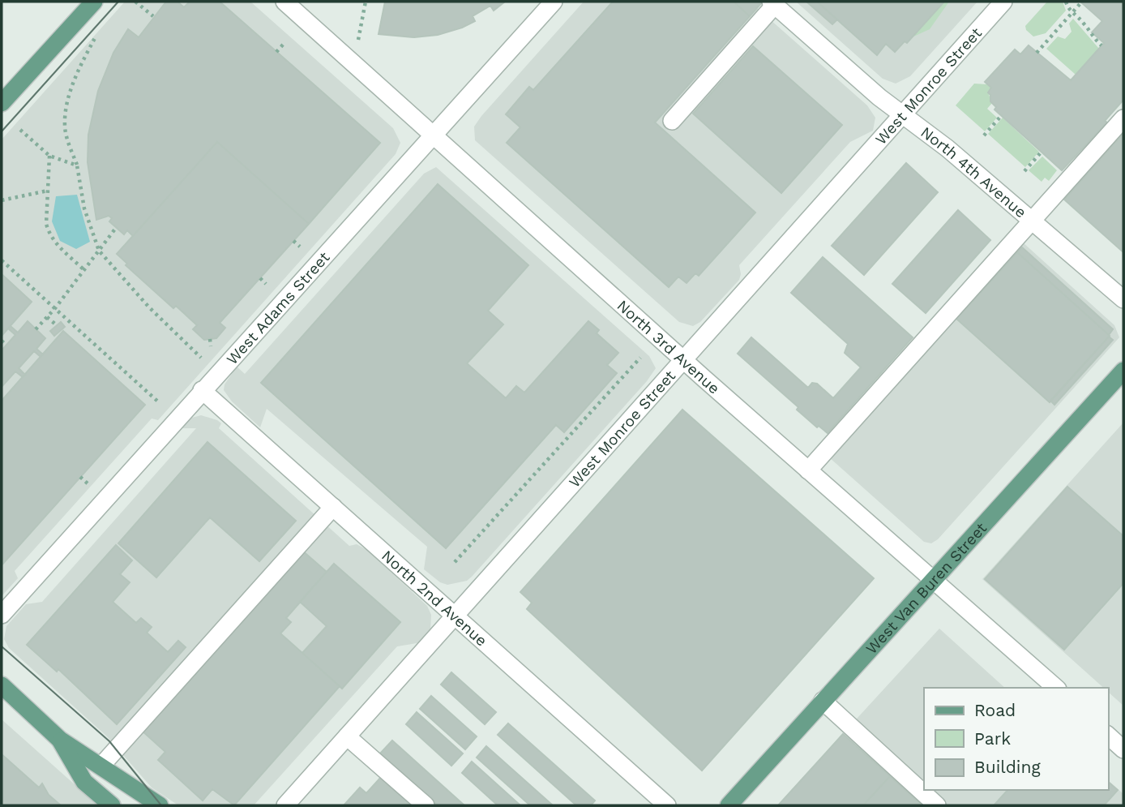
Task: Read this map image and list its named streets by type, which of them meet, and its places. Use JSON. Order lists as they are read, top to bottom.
{
  "streets": {
    "main road": ["West Van Buren Street"],
    "street": [
      "West Monroe Street",
      "North 4th Avenue",
      "West Adams Street",
      "North 3rd Avenue",
      "North 2nd Avenue"
    ]
  },
  "crossings": [
    ["West Monroe Street", "North 4th Avenue"],
    ["West Monroe Street", "North 3rd Avenue"],
    ["West Monroe Street", "North 2nd Avenue"],
    ["West Adams Street", "North 3rd Avenue"],
    ["West Adams Street", "North 2nd Avenue"],
    ["North 3rd Avenue", "West Van Buren Street"]
  ],
  "legend": ["Road", "Park", "Building"]
}
